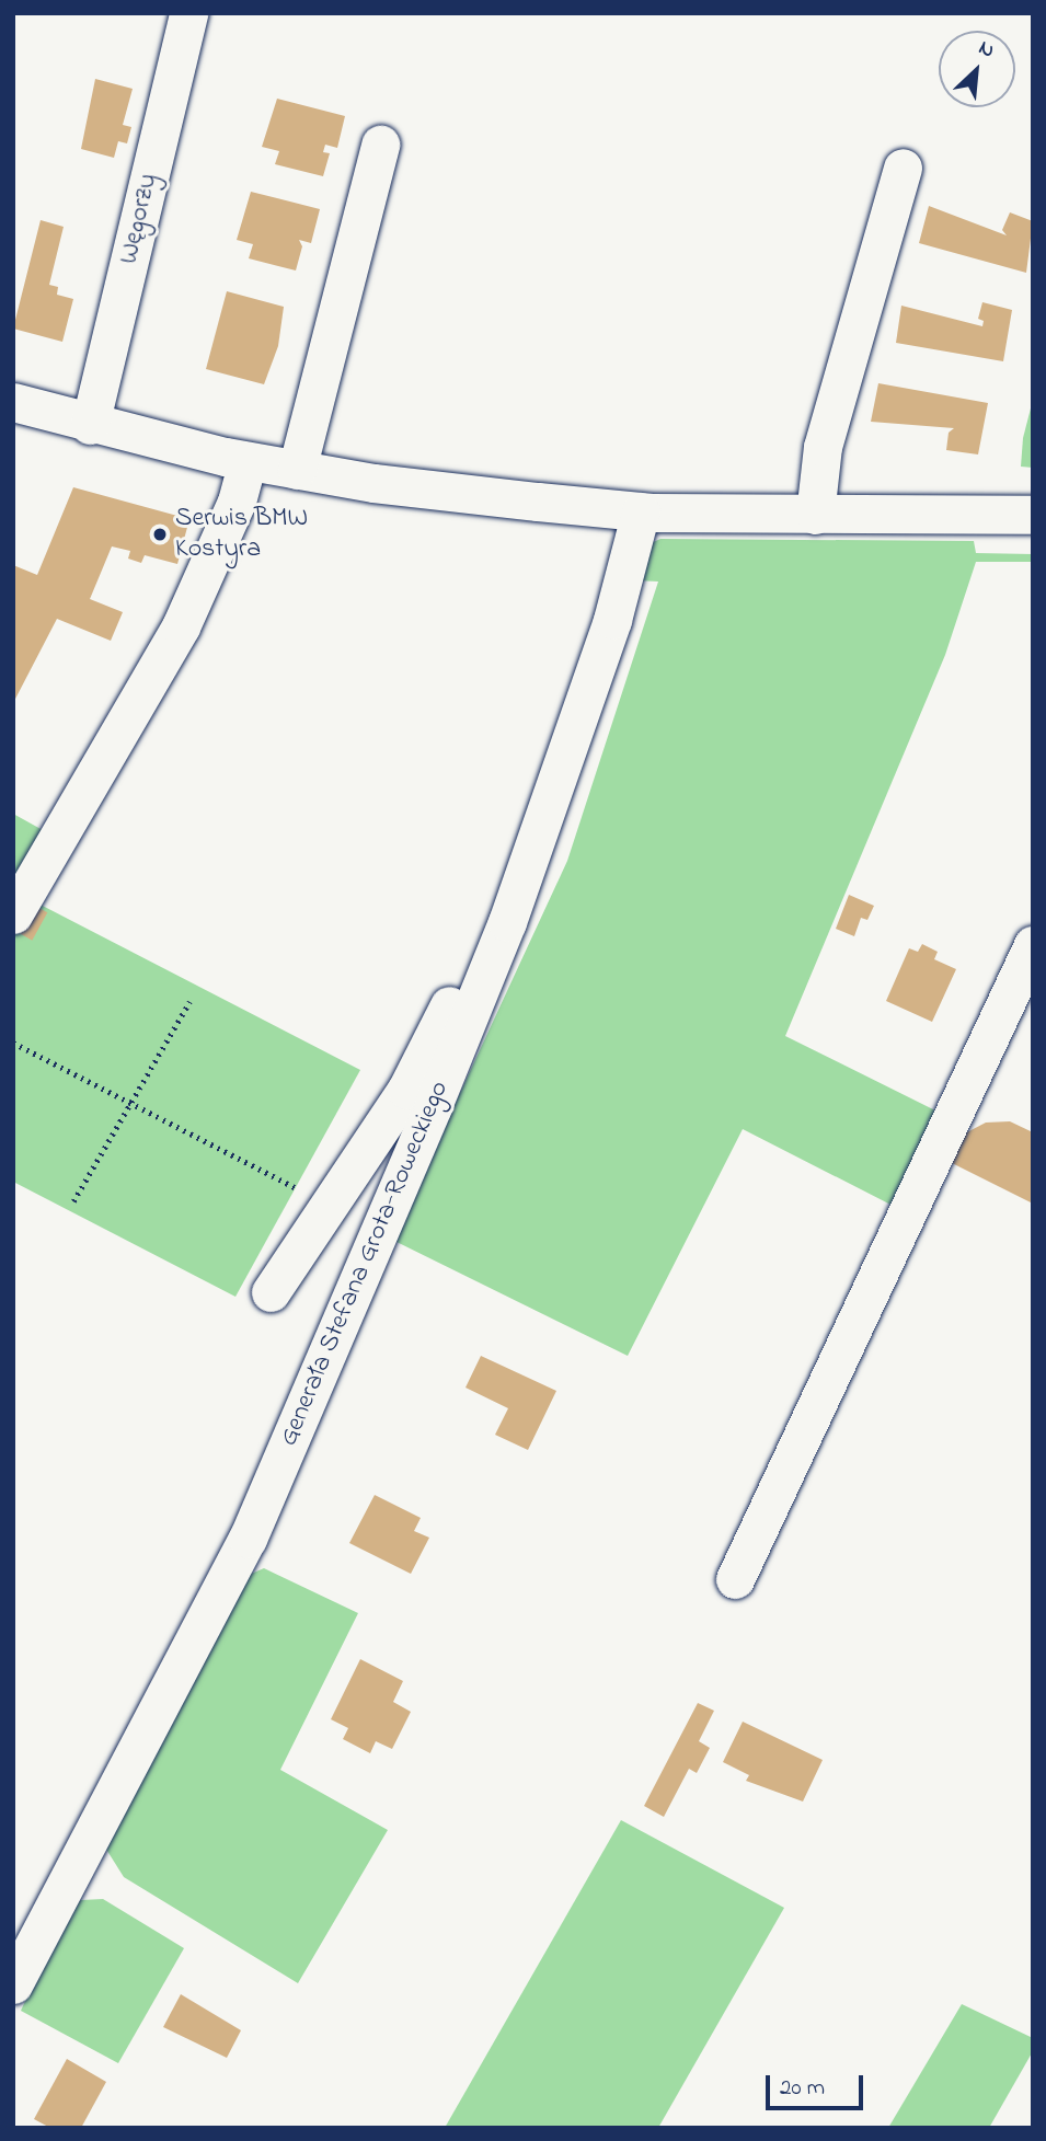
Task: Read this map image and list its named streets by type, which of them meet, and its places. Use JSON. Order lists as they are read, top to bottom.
{
  "streets": {
    "street": ["Węgorzy", "Generała Stefana Grota-Roweckiego"]
  },
  "places": ["Serwis BMW Kostyra"],
  "scale_bar": "20 m",
  "north": "top right"
}
